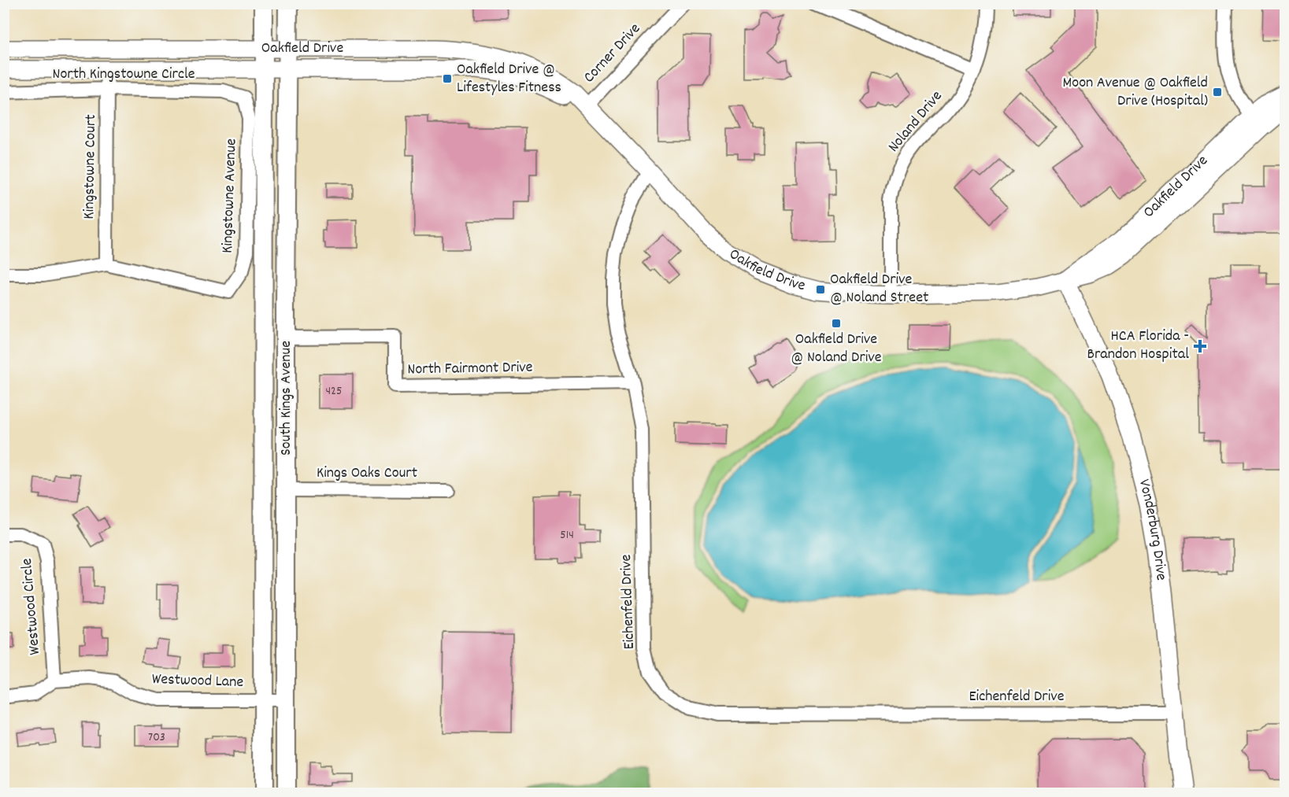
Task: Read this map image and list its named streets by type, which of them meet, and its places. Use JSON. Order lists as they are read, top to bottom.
{
  "streets": {
    "main road": ["South Kings Avenue"],
    "street": [
      "Oakfield Drive",
      "Corner Drive",
      "North Kingstowne Circle",
      "Noland Drive",
      "Kingstowne Court",
      "Kingstowne Avenue",
      "North Fairmont Drive",
      "Kings Oaks Court",
      "Vonderburg Drive",
      "Eichenfeld Drive",
      "Westwood Circle",
      "Westwood Lane"
    ]
  },
  "crossings": [
    ["Oakfield Drive", "Corner Drive"],
    ["Oakfield Drive", "Noland Drive"],
    ["Oakfield Drive", "Kingstowne Court"],
    ["Oakfield Drive", "South Kings Avenue"],
    ["Oakfield Drive", "Vonderburg Drive"],
    ["Oakfield Drive", "Eichenfeld Drive"],
    ["North Kingstowne Circle", "Kingstowne Court"],
    ["North Kingstowne Circle", "Kingstowne Avenue"],
    ["Kingstowne Court", "Kingstowne Avenue"],
    ["North Fairmont Drive", "South Kings Avenue"],
    ["North Fairmont Drive", "Eichenfeld Drive"],
    ["South Kings Avenue", "Kings Oaks Court"],
    ["South Kings Avenue", "Westwood Lane"],
    ["Vonderburg Drive", "Eichenfeld Drive"],
    ["Westwood Circle", "Westwood Lane"]
  ],
  "places": {
    "transit": [
      "Oakfield Drive @ Lifestyles Fitness",
      "Moon Avenue @ Oakfield Drive (Hospital)",
      "Oakfield Drive @ Noland Street",
      "Oakfield Drive @ Noland Drive"
    ],
    "health": ["HCA Florida - Brandon Hospital"]
  },
  "house_numbers": ["425", "514", "703"]
}
